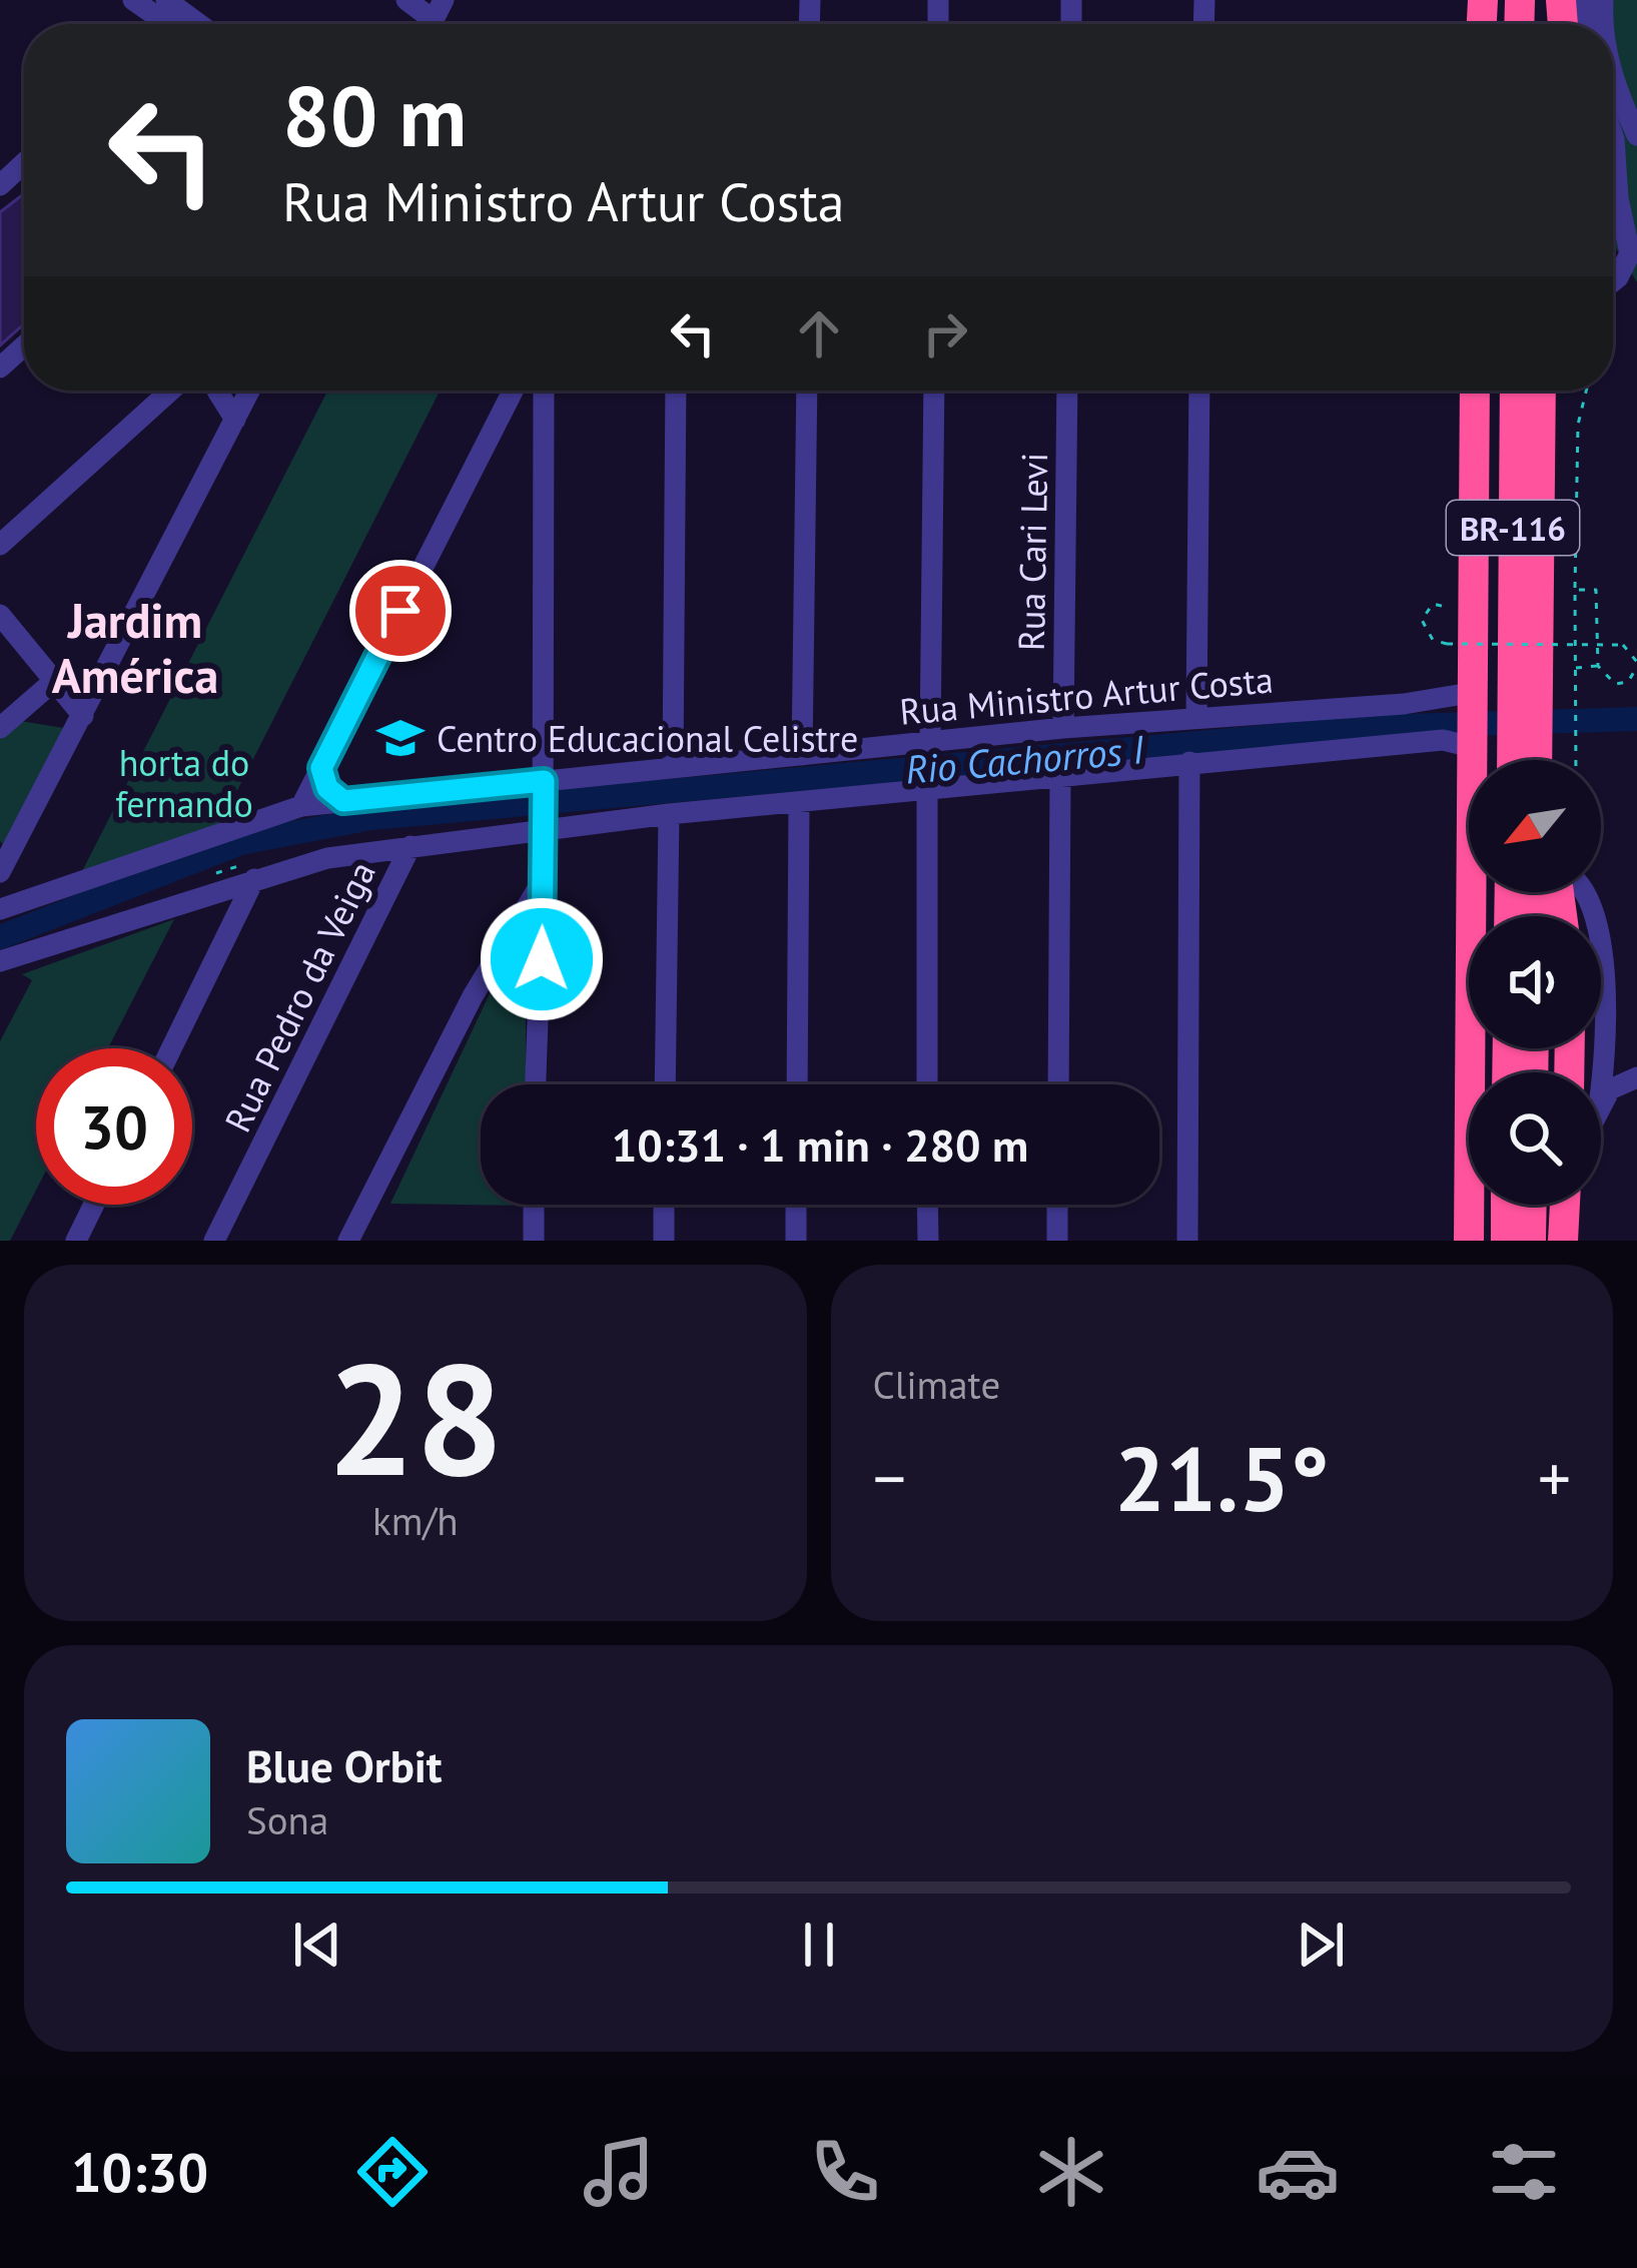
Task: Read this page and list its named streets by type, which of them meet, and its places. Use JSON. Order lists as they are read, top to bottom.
{
  "streets": {
    "highway": ["BR-116"],
    "street": ["Rua Cari Levi", "Rua Ministro Artur Costa", "Rua Pedro da Veiga"]
  },
  "crossings": [
    ["BR-116", "Rua Ministro Artur Costa"],
    ["Rua Cari Levi", "Rua Ministro Artur Costa"],
    ["Rua Ministro Artur Costa", "Rua Pedro da Veiga"]
  ],
  "districts": ["Jardim América"],
  "water": ["Rio Cachorros I"],
  "parks": ["horta do fernando"],
  "places": {
    "school or university": ["Centro Educacional Celistre"]
  },
  "north": "bottom left",
  "page": {
    "turn": ["80 m", "Rua Ministro Artur Costa"],
    "limit": "30",
    "trip": "10:31 · 1 min · 280 m",
    "tile": [
      ["28", "km/h"],
      "Climate"
    ],
    "heat": ["−", "21.5°", "+"],
    "song": ["Blue Orbit", "Sona"],
    "tabs": "10:30"
  }
}
